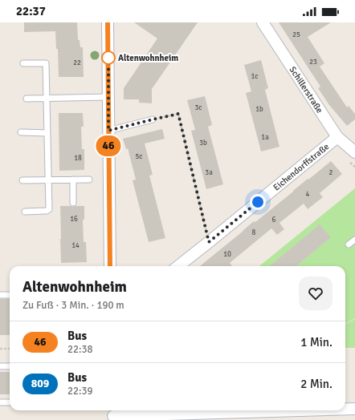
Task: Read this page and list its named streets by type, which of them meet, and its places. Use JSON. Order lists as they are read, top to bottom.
{
  "streets": {
    "street": ["Schillerstraße", "Eichendorffstraße"]
  },
  "crossings": [
    ["Schillerstraße", "Eichendorffstraße"]
  ],
  "places": ["Altenwohnheim"],
  "lines": ["bus line 46"],
  "house_numbers": [
    "25",
    "23",
    "22",
    "1c",
    "3c",
    "1b",
    "1a",
    "3b",
    "5c",
    "18",
    "3a",
    "2",
    "4",
    "16",
    "6",
    "8",
    "14",
    "10"
  ],
  "page": {
    "status": "22:37",
    "on_map": "46",
    "heading": ["Altenwohnheim", "Zu Fuß · 3 Min. · 190 m"],
    "list": [
      {
        "mark": "46",
        "name": "Bus",
        "note": "22:38",
        "value": "1 Min."
      },
      {
        "mark": "809",
        "name": "Bus",
        "note": "22:39",
        "value": "2 Min."
      }
    ]
  }
}
